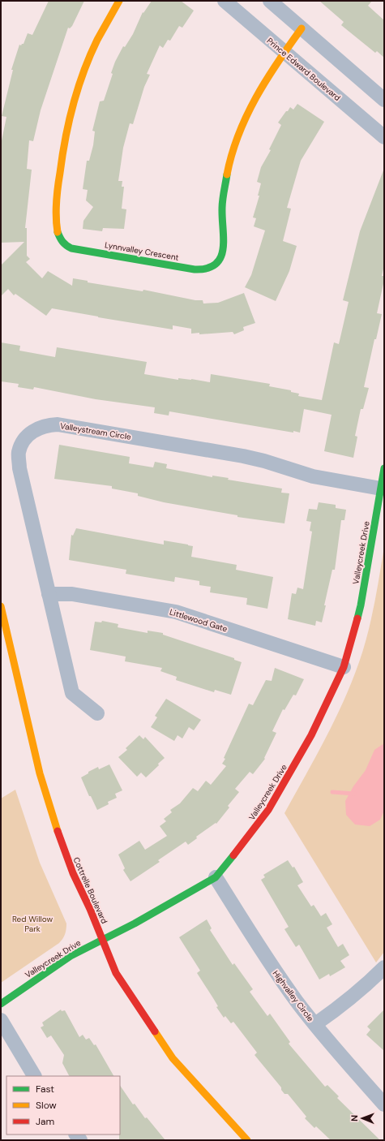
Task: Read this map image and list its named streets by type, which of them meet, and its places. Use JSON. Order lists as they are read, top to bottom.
{
  "streets": {
    "street": [
      "Prince Edward Boulevard",
      "Lynnvalley Crescent",
      "Valleystream Circle",
      "Valleycreek Drive",
      "Littlewood Gate",
      "Cottrelle Boulevard",
      "Highvalley Circle"
    ]
  },
  "crossings": [
    ["Prince Edward Boulevard", "Lynnvalley Crescent"],
    ["Valleystream Circle", "Valleycreek Drive"],
    ["Valleystream Circle", "Littlewood Gate"],
    ["Valleycreek Drive", "Littlewood Gate"],
    ["Valleycreek Drive", "Cottrelle Boulevard"],
    ["Valleycreek Drive", "Highvalley Circle"]
  ],
  "parks": ["Red Willow Park"],
  "legend": ["Fast", "Slow", "Jam"],
  "north": "left"
}
